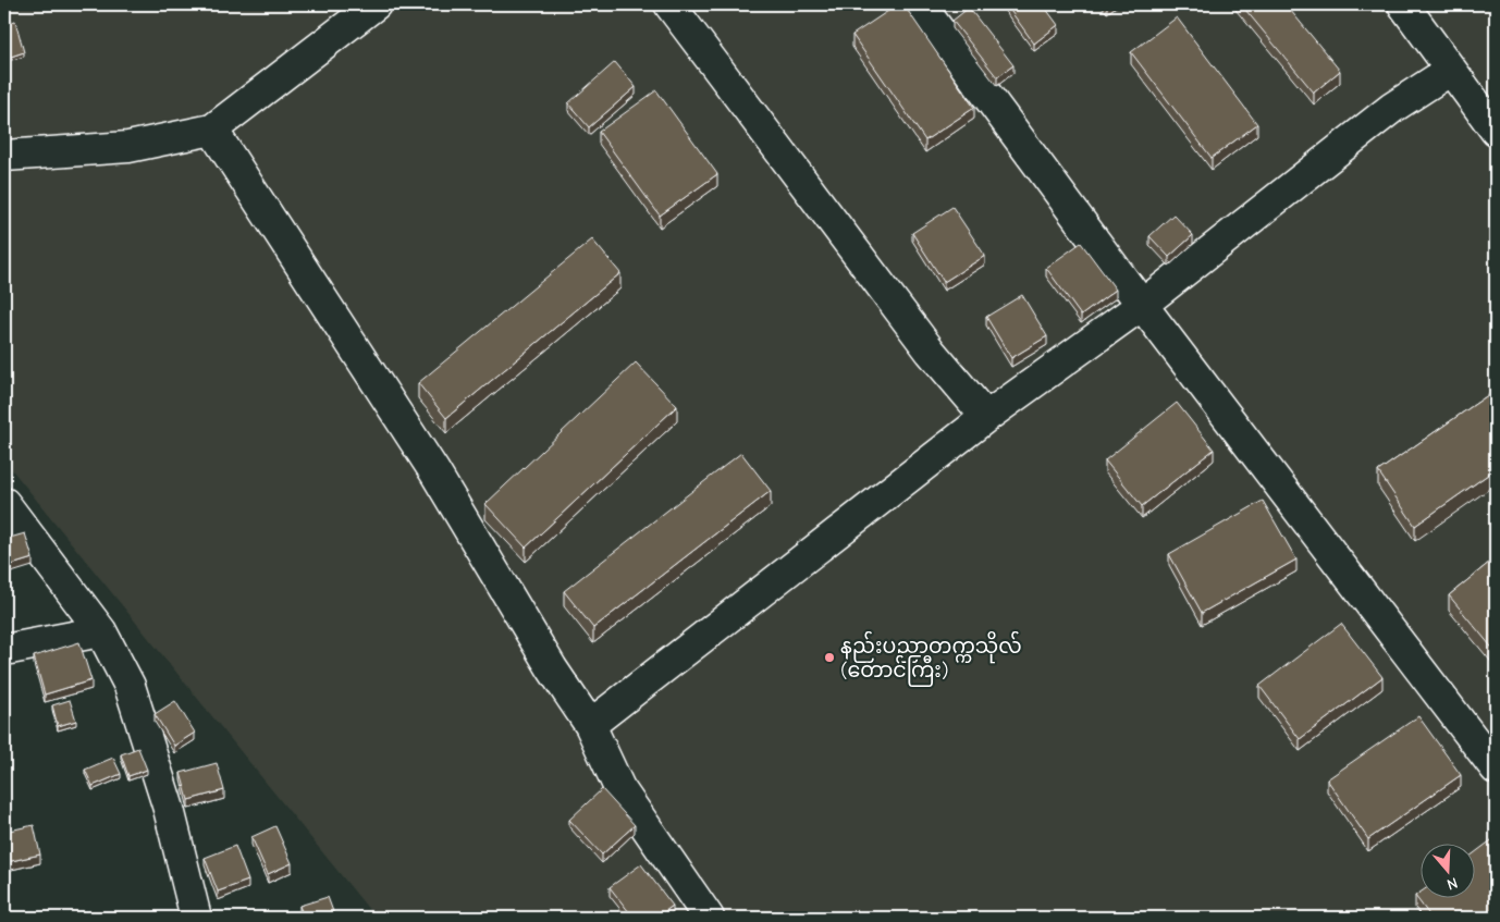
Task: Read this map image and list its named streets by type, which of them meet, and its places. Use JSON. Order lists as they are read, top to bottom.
{
  "places": ["နည်းပညာတက္ကသိုလ် (တောင်ကြီး)"],
  "north": "bottom"
}
